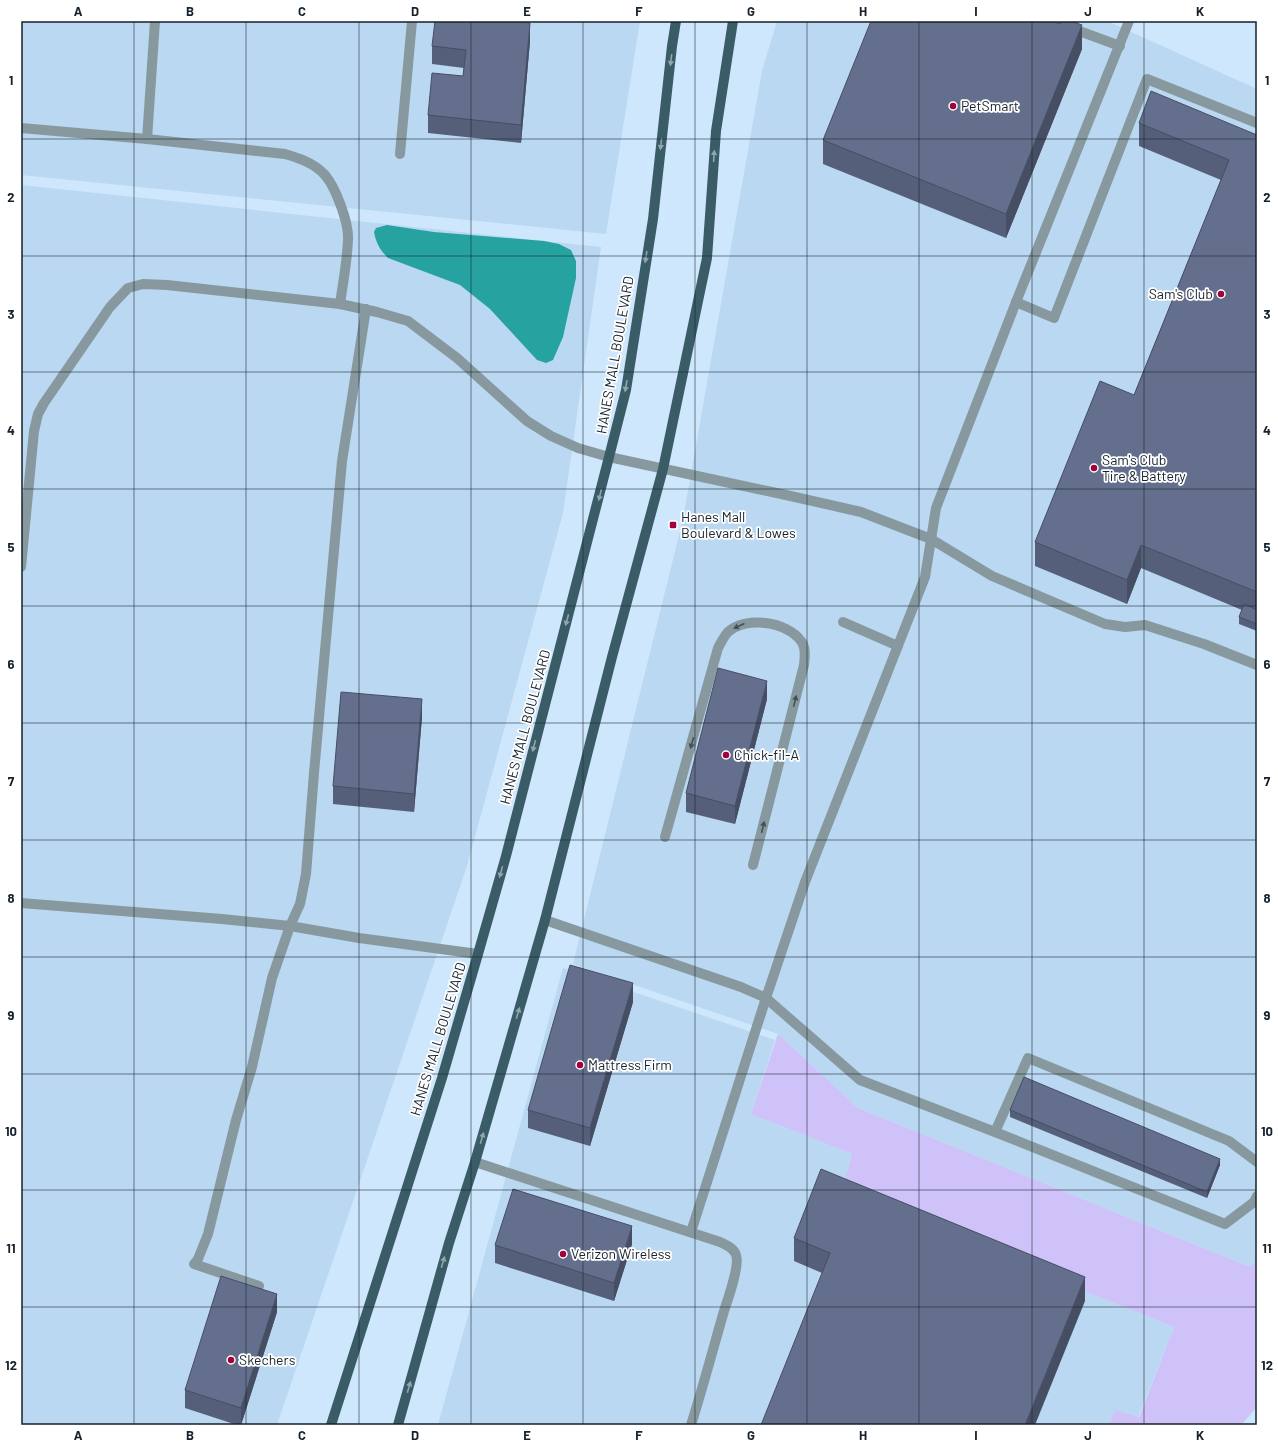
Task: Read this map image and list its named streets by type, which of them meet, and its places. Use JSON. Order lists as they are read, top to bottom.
{
  "streets": {
    "main road": ["HANES MALL BOULEVARD"]
  },
  "places": {
    "other": [
      "PetSmart",
      "Sam's Club",
      "Sam's Club Tire & Battery",
      "Chick-fil-A",
      "Mattress Firm",
      "Verizon Wireless",
      "Skechers"
    ],
    "transit": ["Hanes Mall Boulevard & Lowes"]
  },
  "grid": {
    "columns": [
      "A",
      "B",
      "C",
      "D",
      "E",
      "F",
      "G",
      "H",
      "I",
      "J",
      "K"
    ],
    "rows": [
      "1",
      "2",
      "3",
      "4",
      "5",
      "6",
      "7",
      "8",
      "9",
      "10",
      "11",
      "12"
    ]
  }
}
